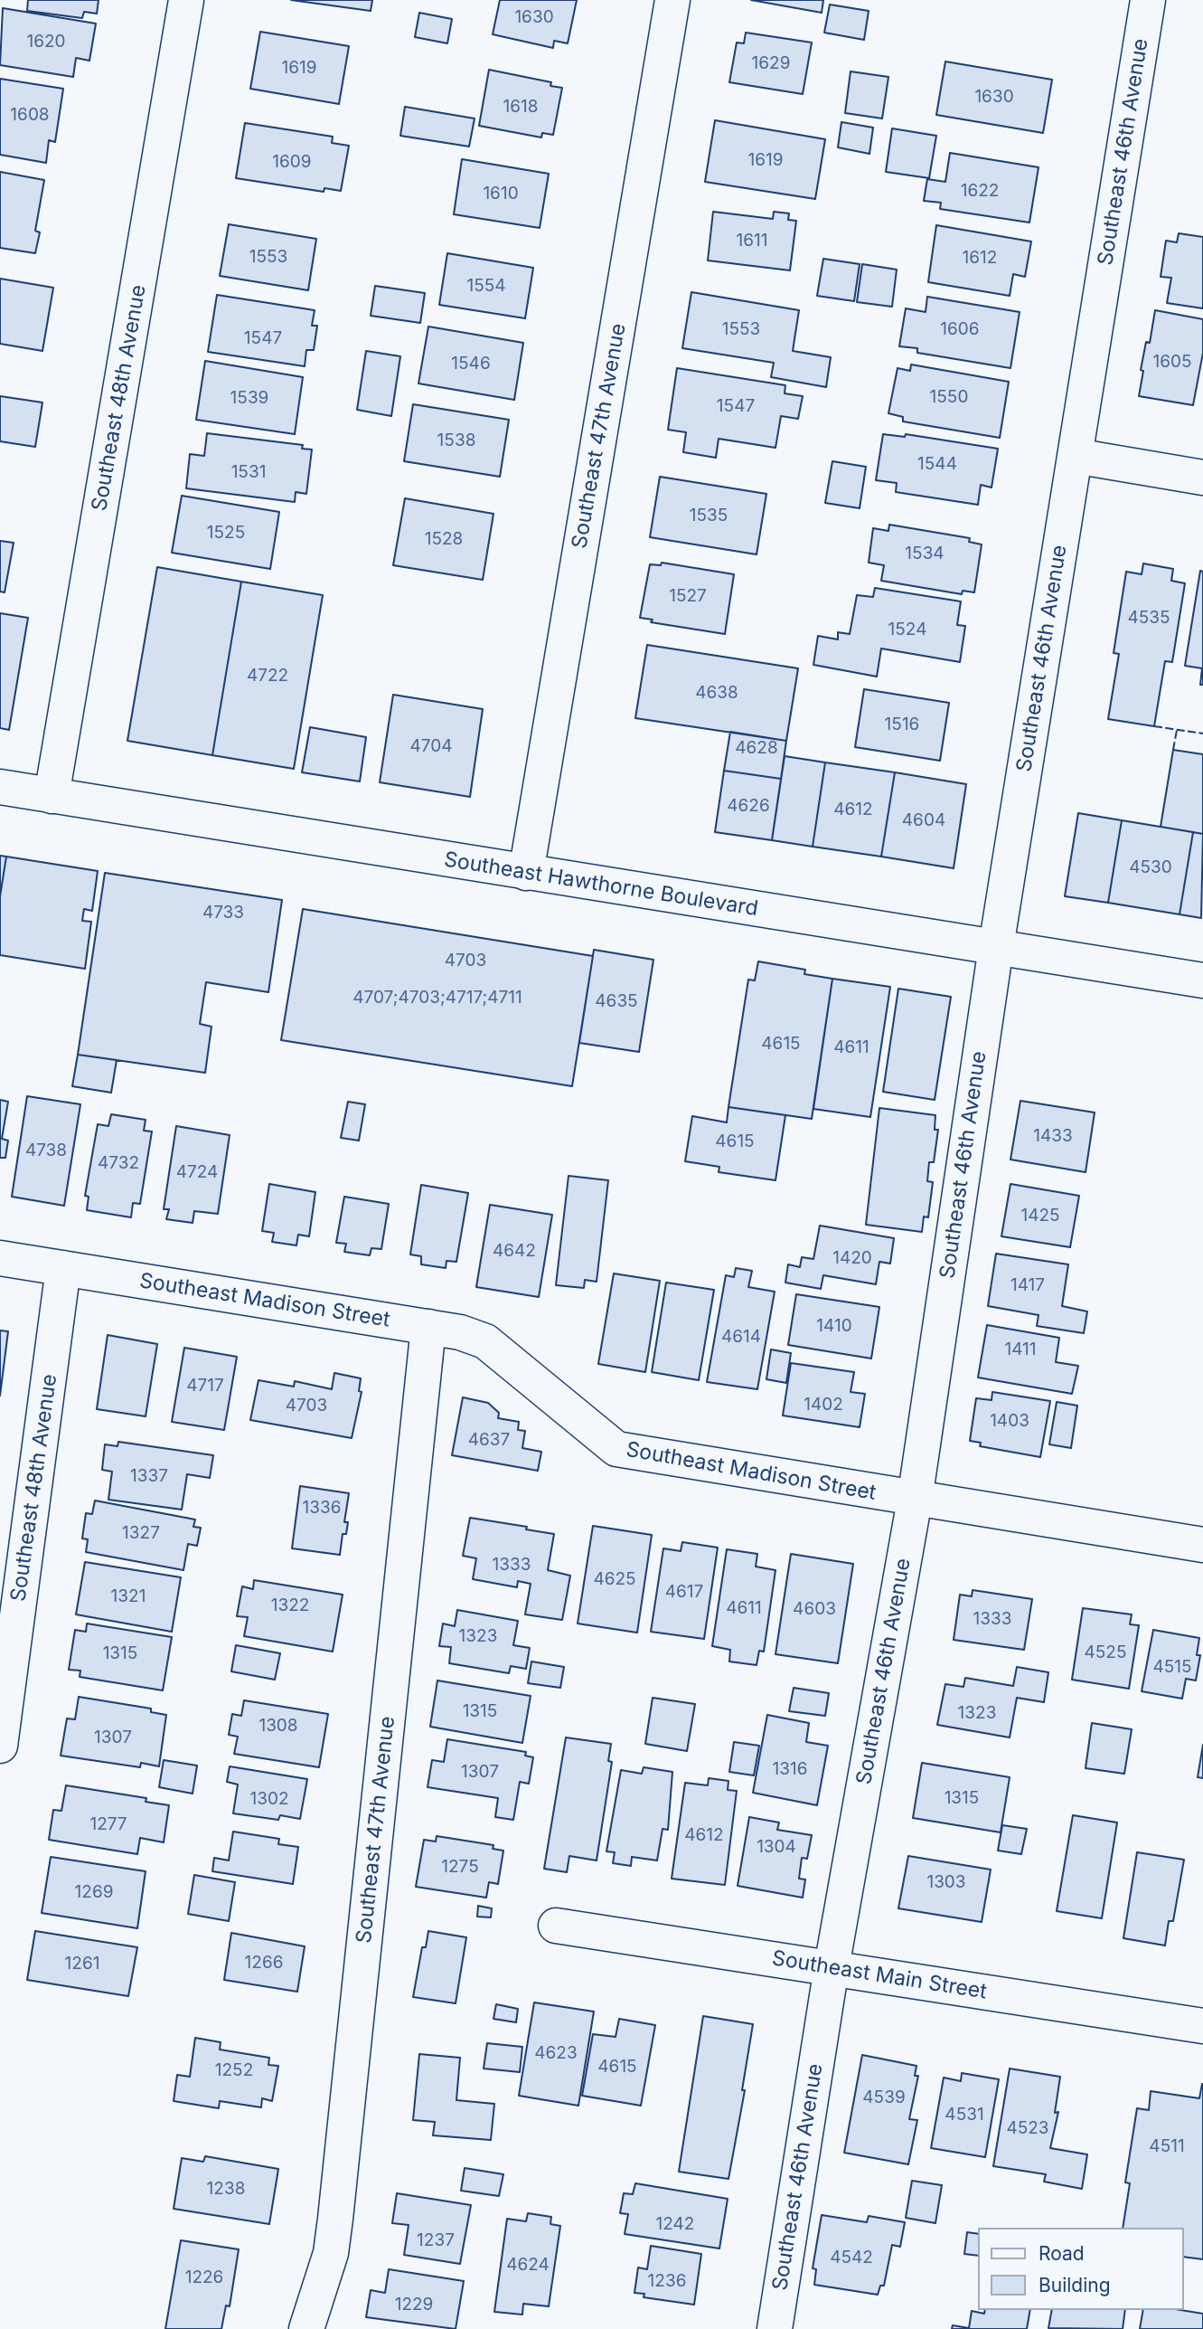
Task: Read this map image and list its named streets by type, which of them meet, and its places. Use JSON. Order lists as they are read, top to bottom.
{
  "streets": {
    "street": [
      "Southeast 46th Avenue",
      "Southeast 48th Avenue",
      "Southeast 47th Avenue",
      "Southeast Hawthorne Boulevard",
      "Southeast Madison Street",
      "Southeast Main Street"
    ]
  },
  "crossings": [
    ["Southeast 46th Avenue", "Southeast Hawthorne Boulevard"],
    ["Southeast 46th Avenue", "Southeast Madison Street"],
    ["Southeast 46th Avenue", "Southeast Main Street"],
    ["Southeast 48th Avenue", "Southeast Hawthorne Boulevard"],
    ["Southeast 48th Avenue", "Southeast Madison Street"],
    ["Southeast 47th Avenue", "Southeast Hawthorne Boulevard"],
    ["Southeast 47th Avenue", "Southeast Madison Street"]
  ],
  "house_numbers": [
    "1630",
    "1620",
    "1629",
    "1619",
    "1630",
    "1618",
    "1608",
    "1619",
    "1609",
    "1622",
    "1610",
    "1611",
    "1553",
    "1612",
    "1554",
    "1553",
    "1606",
    "1547",
    "1605",
    "1546",
    "1550",
    "1539",
    "1547",
    "1538",
    "1544",
    "1531",
    "1535",
    "1525",
    "1528",
    "1534",
    "1527",
    "4535",
    "1524",
    "4722",
    "4638",
    "1516",
    "4704",
    "4628",
    "4626",
    "4612",
    "4604",
    "4530",
    "4733",
    "4703",
    "4707;4703;4717;4711",
    "4635",
    "4615",
    "4611",
    "1433",
    "4615",
    "4738",
    "4732",
    "4724",
    "1425",
    "4642",
    "1420",
    "1417",
    "1410",
    "4614",
    "1411",
    "4717",
    "1402",
    "4703",
    "1403",
    "4637",
    "1337",
    "1336",
    "1327",
    "1333",
    "4625",
    "4617",
    "1321",
    "1322",
    "4611",
    "4603",
    "1333",
    "1323",
    "4525",
    "1315",
    "4515",
    "1315",
    "1323",
    "1308",
    "1307",
    "1316",
    "1307",
    "1315",
    "1302",
    "1277",
    "4612",
    "1304",
    "1275",
    "1303",
    "1269",
    "1266",
    "1261",
    "4623",
    "4615",
    "1252",
    "4539",
    "4531",
    "4523",
    "4511",
    "1238",
    "1242",
    "1237",
    "4542",
    "4624",
    "1226",
    "1236",
    "1229"
  ],
  "legend": ["Road", "Building"]
}
